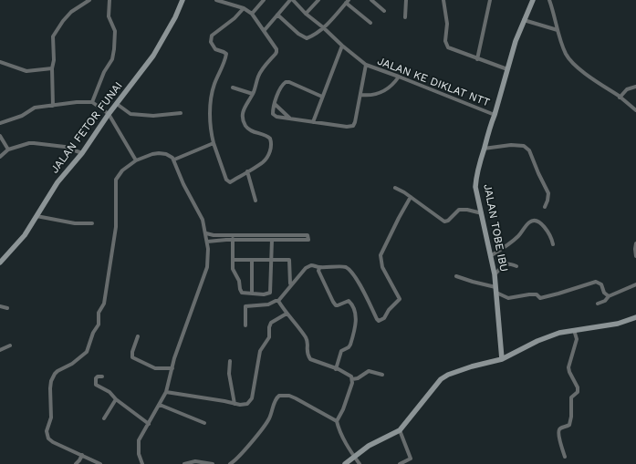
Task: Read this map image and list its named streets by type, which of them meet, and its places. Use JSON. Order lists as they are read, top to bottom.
{
  "streets": {
    "street": ["JALAN KE DIKLAT NTT", "JALAN FETOR FUNAI", "JALAN TOBE IBU"]
  },
  "crossings": [
    ["JALAN KE DIKLAT NTT", "JALAN TOBE IBU"]
  ]
}
